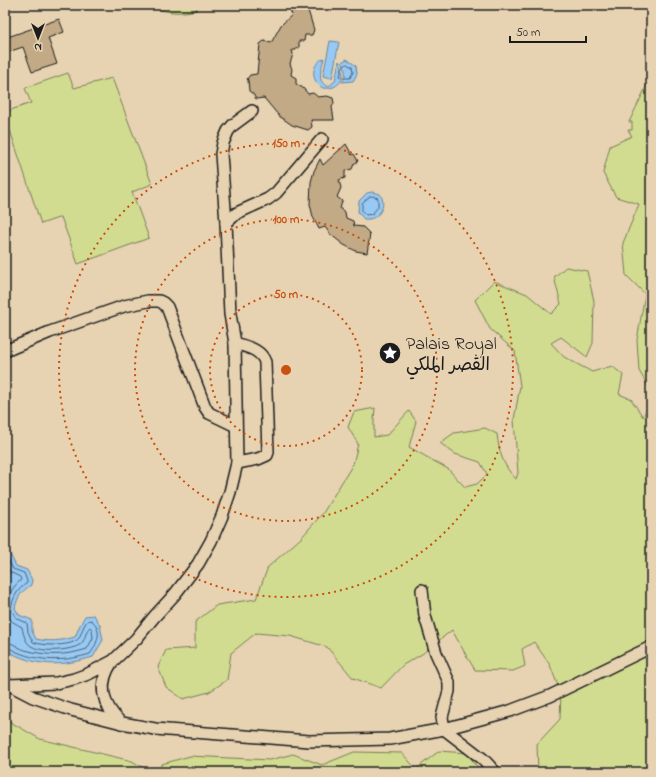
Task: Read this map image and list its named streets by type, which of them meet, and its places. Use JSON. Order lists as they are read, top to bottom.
{
  "places": {
    "place": ["Palais Royal القصر الملكي"]
  },
  "scale_bar": "50 m",
  "north": "bottom",
  "rings": ["150 m", "100 m", "50 m"]
}
